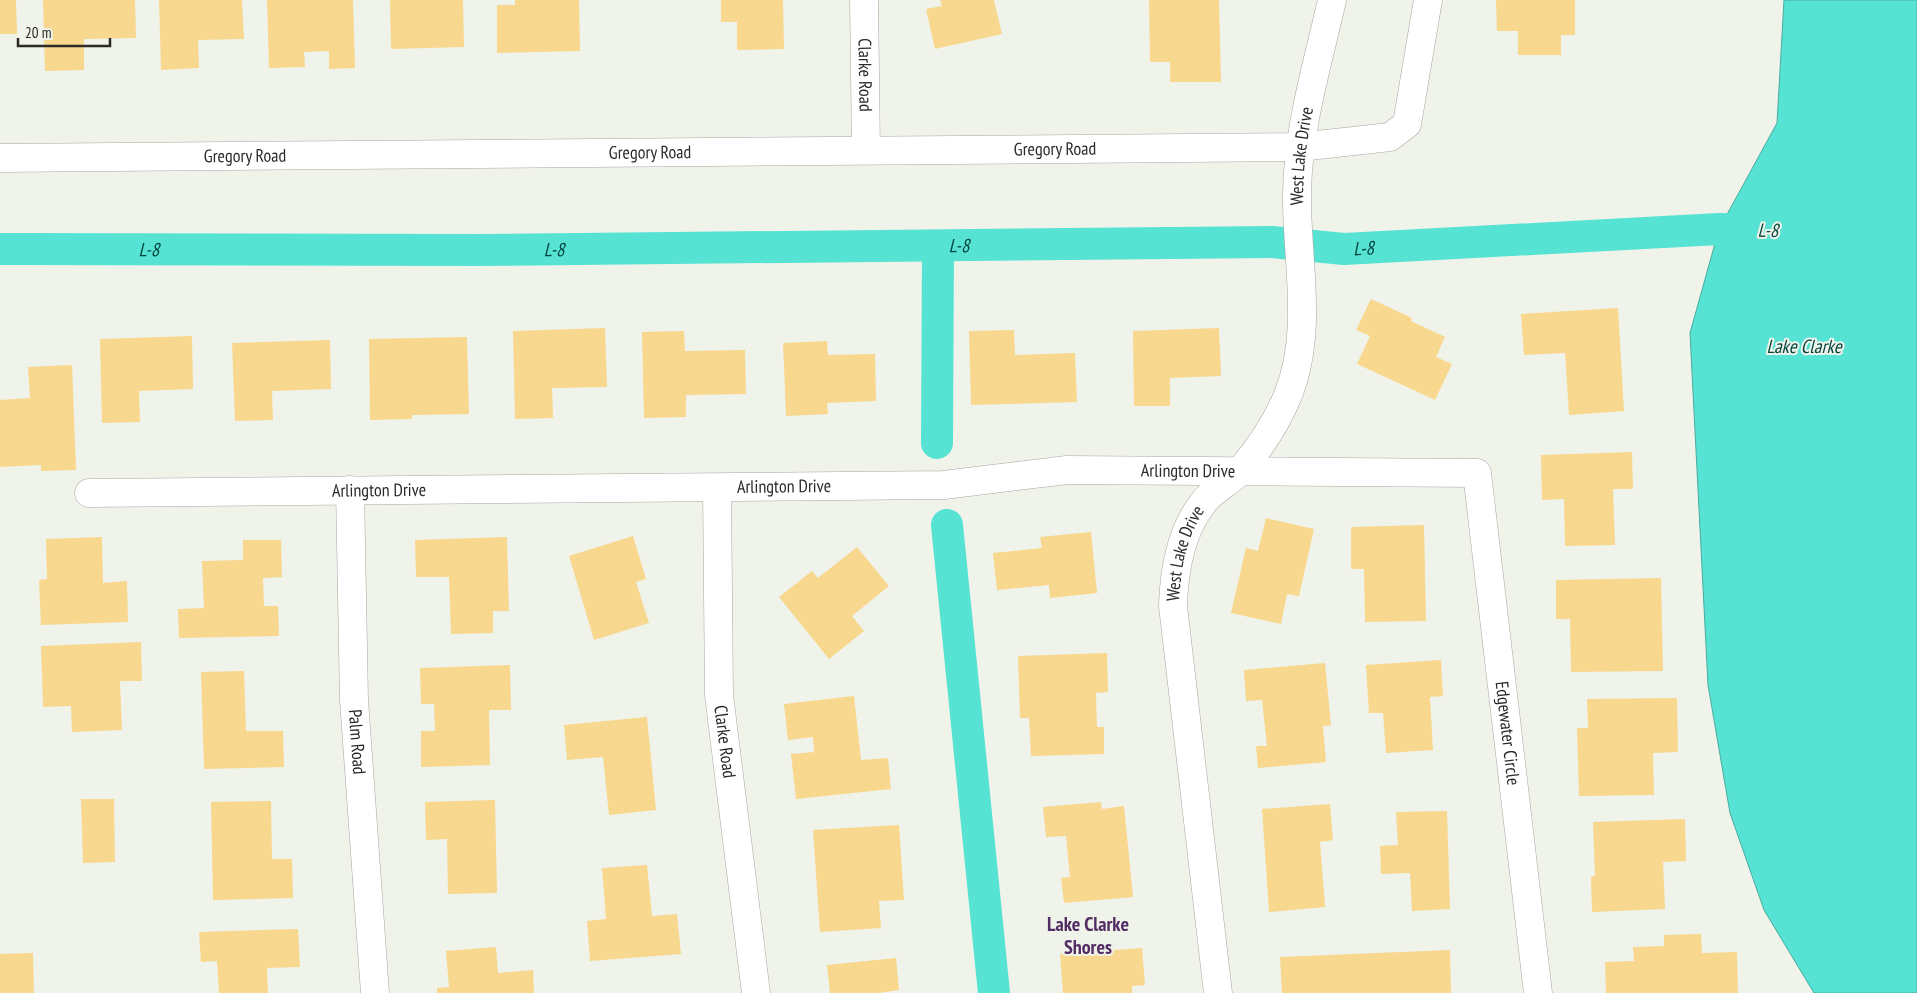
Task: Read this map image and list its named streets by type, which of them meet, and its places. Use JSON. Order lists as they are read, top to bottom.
{
  "streets": {
    "street": [
      "Clarke Road",
      "Gregory Road",
      "West Lake Drive",
      "Arlington Drive",
      "Edgewater Circle",
      "Palm Road"
    ]
  },
  "crossings": [
    ["Clarke Road", "Gregory Road"],
    ["Clarke Road", "Arlington Drive"],
    ["Gregory Road", "West Lake Drive"],
    ["West Lake Drive", "Arlington Drive"],
    ["Arlington Drive", "Edgewater Circle"],
    ["Arlington Drive", "Palm Road"]
  ],
  "districts": ["Lake Clarke Shores"],
  "water": ["L-8", "Lake Clarke"],
  "scale_bar": "20 m"
}
